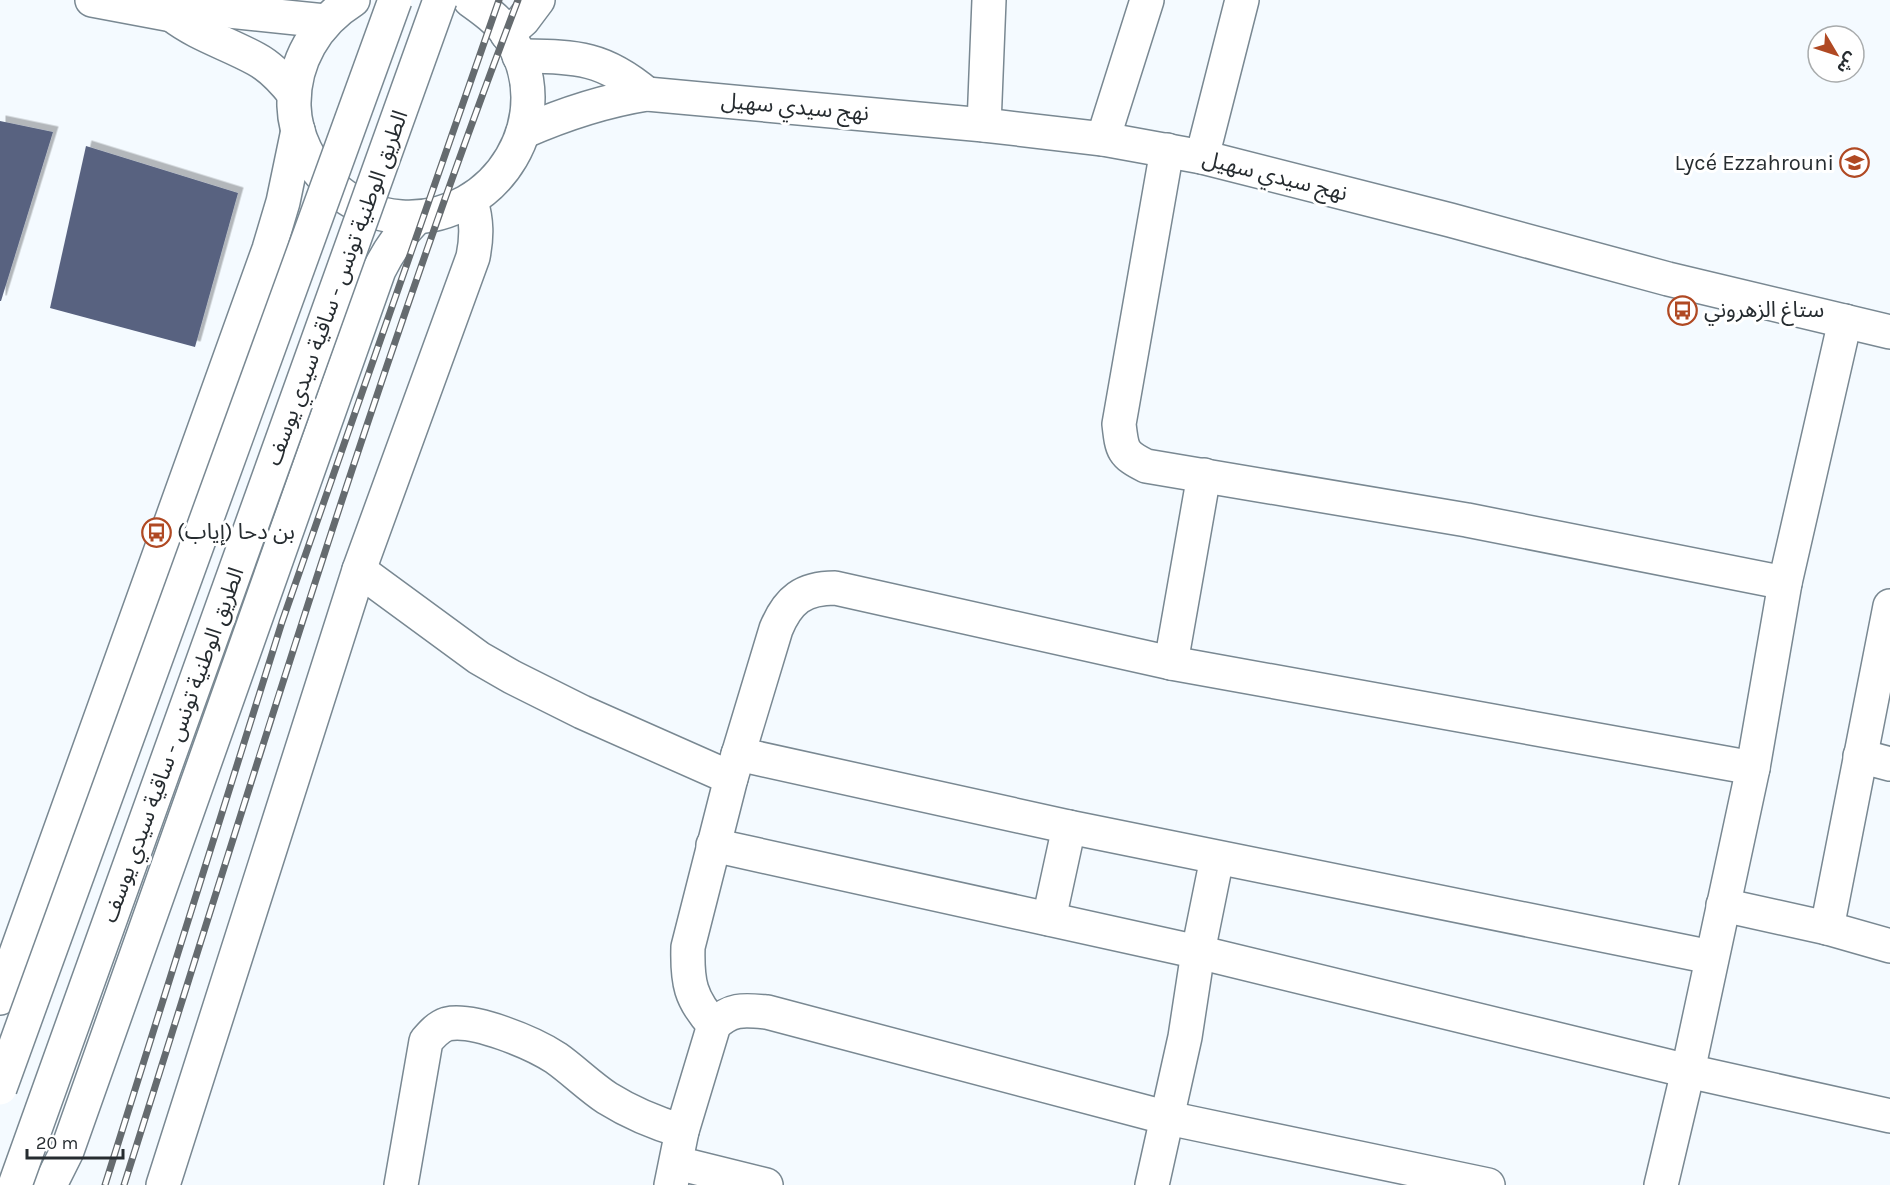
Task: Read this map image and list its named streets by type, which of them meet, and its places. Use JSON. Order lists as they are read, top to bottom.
{
  "streets": {
    "main road": ["نهج سيدي سهيل", "الطريق الوطنية تونس - ساقية سيدي يوسف"]
  },
  "places": {
    "school or university": ["Lycé Ezzahrouni"],
    "bus stop": ["ستاغ الزهروني", "بن دحا (إياب)"]
  },
  "scale_bar": "20 m",
  "north": "bottom right"
}
